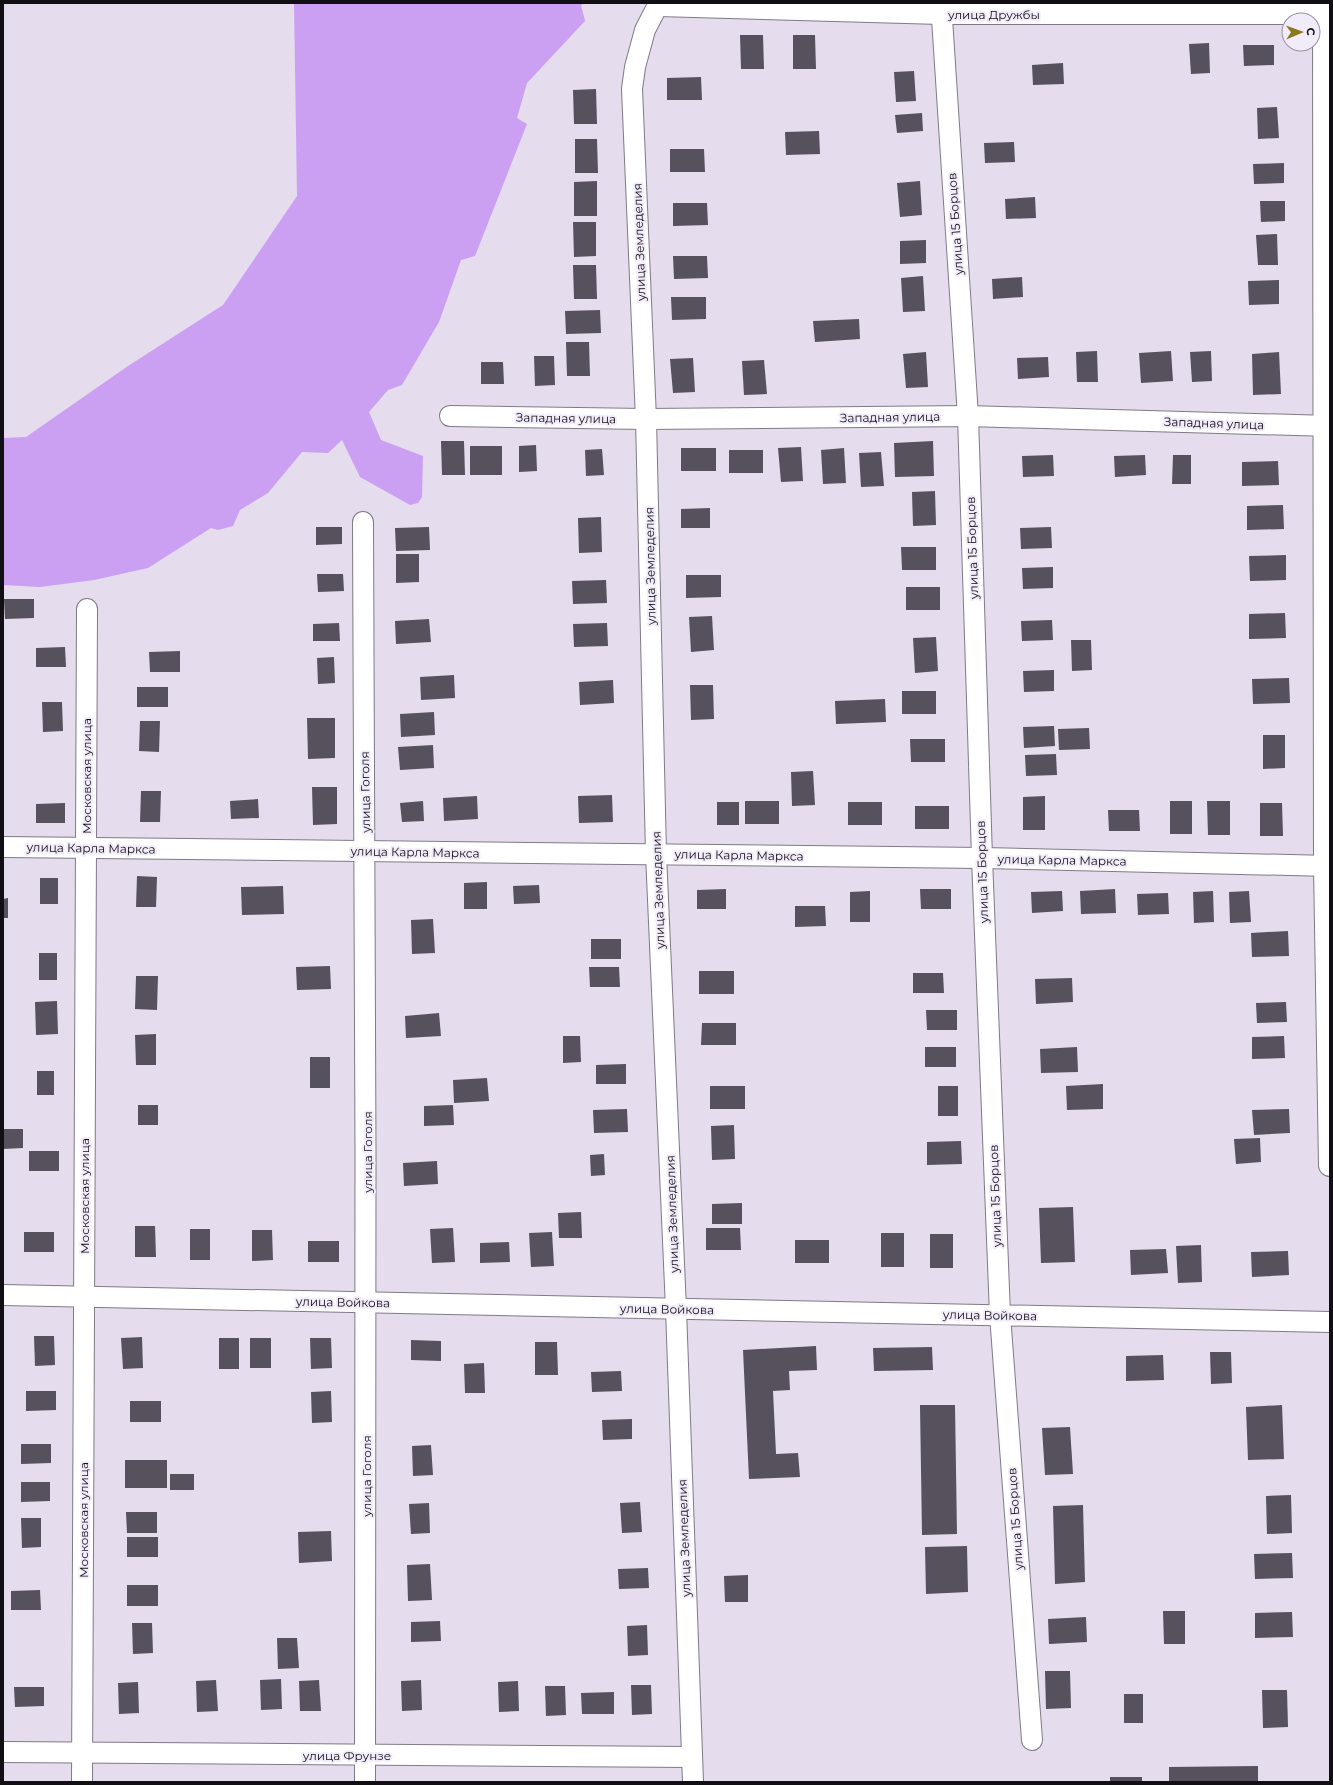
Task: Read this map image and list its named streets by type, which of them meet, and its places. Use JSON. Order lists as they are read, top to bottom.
{
  "streets": {
    "street": [
      "улица Дружбы",
      "улица 15 Борцов",
      "улица Земледелия",
      "Западная улица",
      "Московская улица",
      "улица Гоголя",
      "улица Карла Маркса",
      "улица Войкова",
      "улица Фрунзе"
    ]
  },
  "crossings": [
    ["улица Дружбы", "улица 15 Борцов"],
    ["улица Дружбы", "улица Земледелия"],
    ["улица 15 Борцов", "Западная улица"],
    ["улица 15 Борцов", "улица Карла Маркса"],
    ["улица 15 Борцов", "улица Войкова"],
    ["улица Земледелия", "Западная улица"],
    ["улица Земледелия", "улица Карла Маркса"],
    ["улица Земледелия", "улица Войкова"],
    ["улица Земледелия", "улица Фрунзе"],
    ["Московская улица", "улица Карла Маркса"],
    ["Московская улица", "улица Войкова"],
    ["Московская улица", "улица Фрунзе"],
    ["улица Гоголя", "улица Карла Маркса"],
    ["улица Гоголя", "улица Войкова"],
    ["улица Гоголя", "улица Фрунзе"]
  ],
  "north": "right"
}
